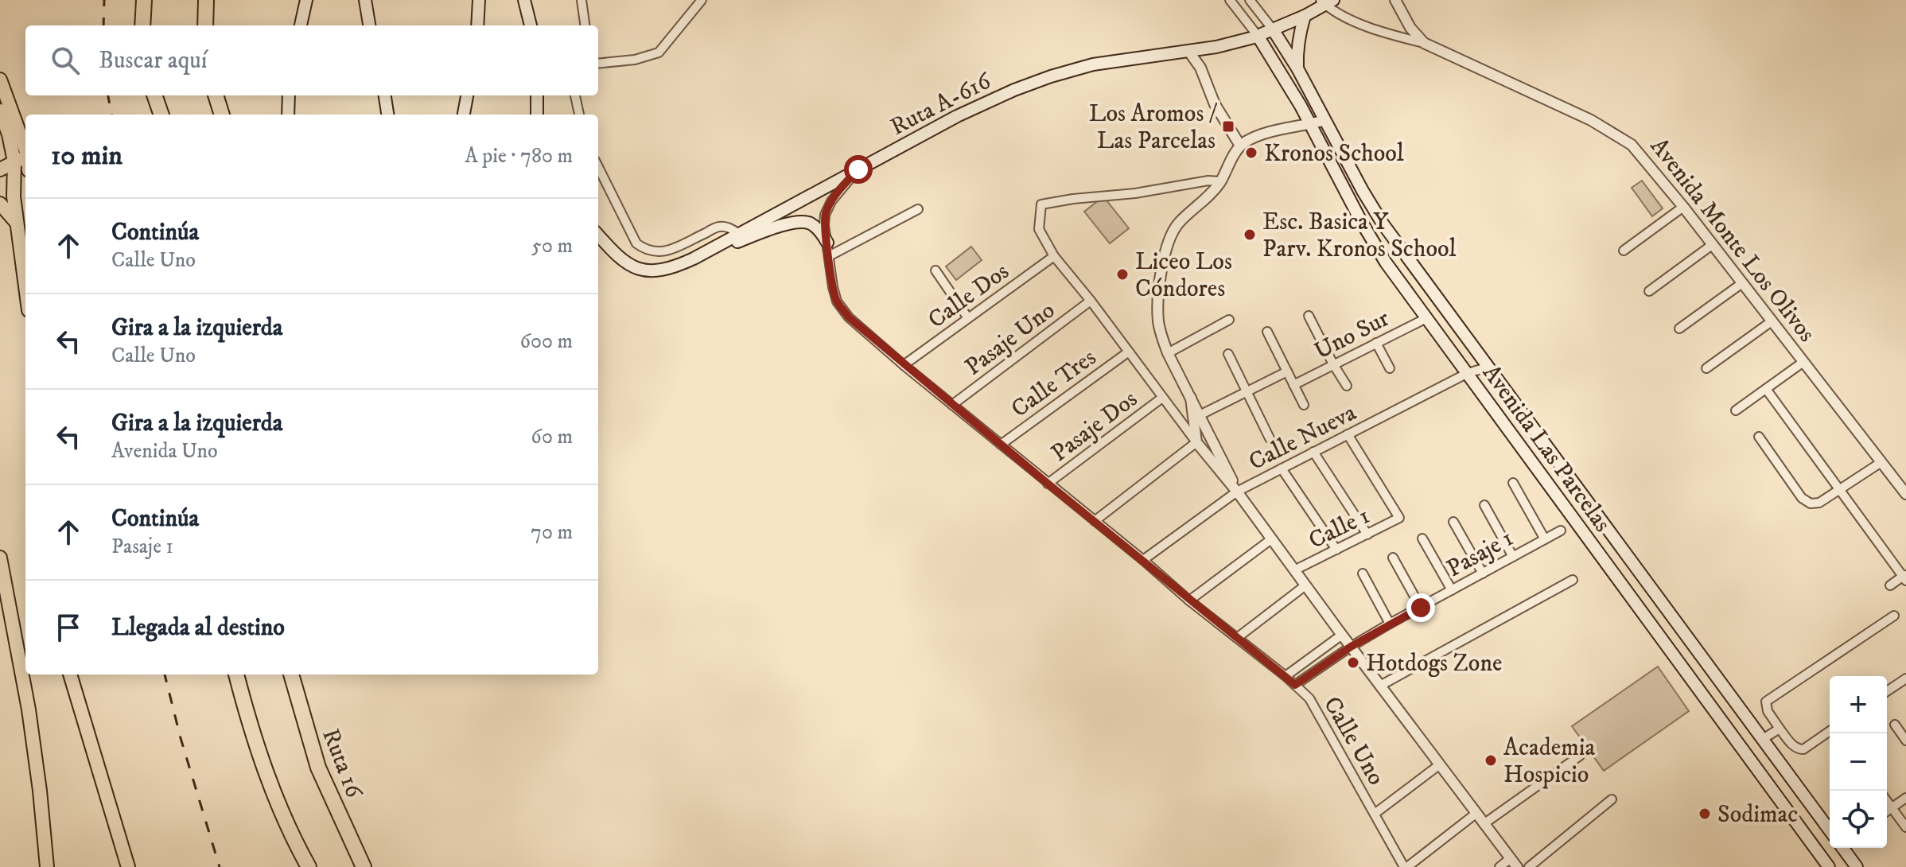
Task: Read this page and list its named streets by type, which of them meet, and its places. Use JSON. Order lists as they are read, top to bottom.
{
  "streets": {
    "highway": ["Ruta 16"],
    "main road": ["Ruta A-616", "Avenida Las Parcelas"],
    "street": [
      "Avenida Monte Los Olivos",
      "Calle Dos",
      "Uno Sur",
      "Pasaje Uno",
      "Calle Tres",
      "Pasaje Dos",
      "Calle Nueva",
      "Calle 1",
      "Pasaje 1",
      "Calle Uno"
    ]
  },
  "crossings": [
    ["Ruta A-616", "Avenida Las Parcelas"],
    ["Ruta A-616", "Calle Uno"],
    ["Calle Dos", "Calle Uno"],
    ["Uno Sur", "Avenida Las Parcelas"],
    ["Pasaje Uno", "Calle Uno"],
    ["Calle Tres", "Calle Uno"],
    ["Pasaje Dos", "Calle Uno"],
    ["Calle Nueva", "Avenida Las Parcelas"],
    ["Calle Nueva", "Calle 1"],
    ["Calle Nueva", "Calle Uno"],
    ["Pasaje 1", "Calle Uno"]
  ],
  "places": {
    "transit": ["Los Aromos / Las Parcelas"],
    "other": [
      "Kronos School",
      "Esc. Basica Y Parv. Kronos School",
      "Liceo Los Cóndores",
      "Hotdogs Zone",
      "Academia Hospicio",
      "Sodimac"
    ]
  },
  "page": {
    "search": "Buscar aquí",
    "heading": ["10 min", "A pie · 780 m"],
    "list": [
      ["Continúa", "Calle Uno", "50 m"],
      ["Gira a la izquierda", "Calle Uno", "600 m"],
      ["Gira a la izquierda", "Avenida Uno", "60 m"],
      ["Continúa", "Pasaje 1", "70 m"],
      "Llegada al destino"
    ],
    "map_buttons": ["+", "−"]
  }
}
